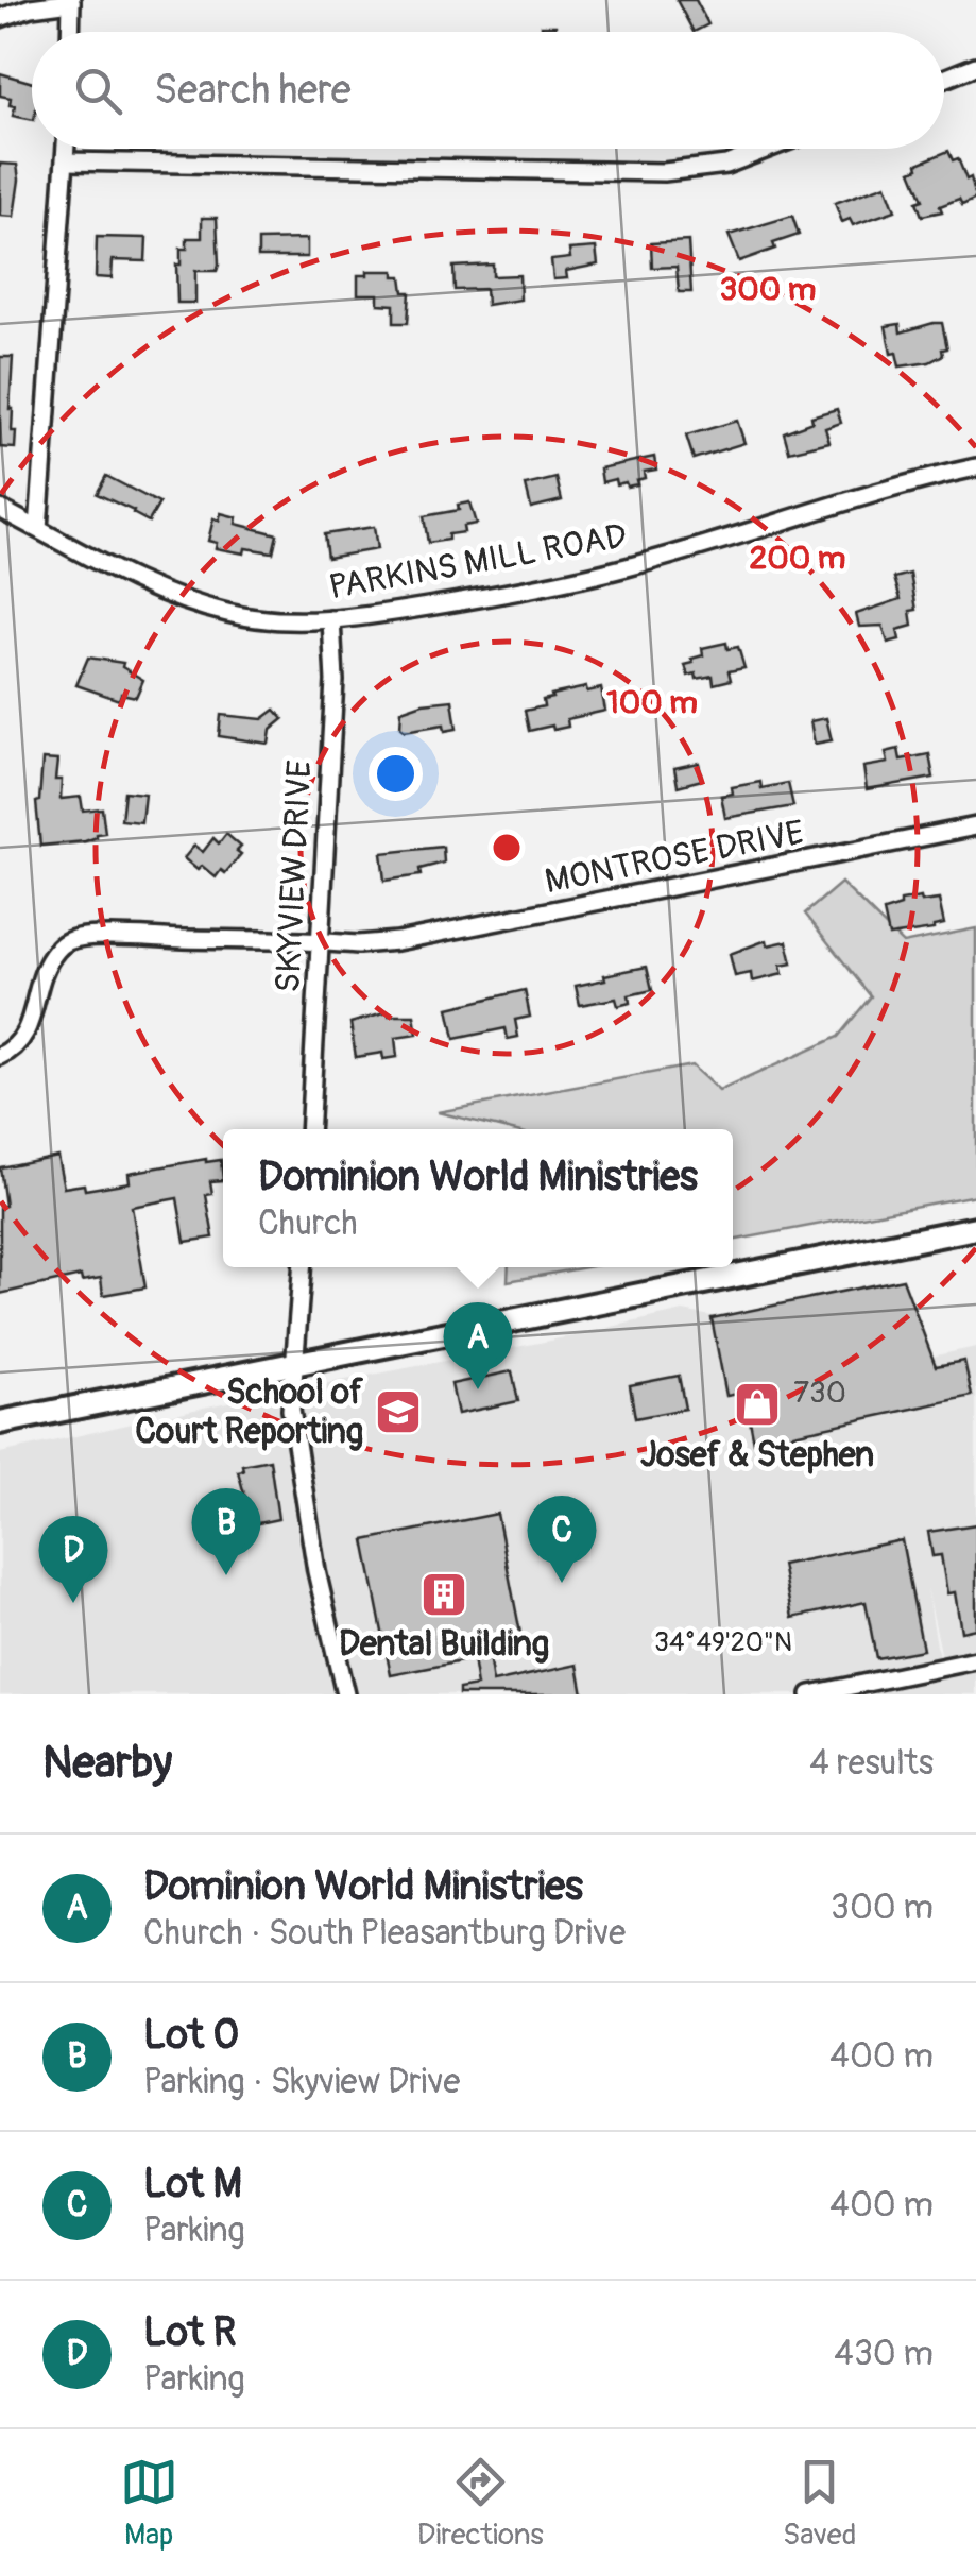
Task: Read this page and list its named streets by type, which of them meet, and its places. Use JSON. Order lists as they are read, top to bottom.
{
  "streets": {
    "street": ["PARKINS MILL ROAD", "MONTROSE DRIVE", "SKYVIEW DRIVE"]
  },
  "crossings": [
    ["PARKINS MILL ROAD", "SKYVIEW DRIVE"],
    ["MONTROSE DRIVE", "SKYVIEW DRIVE"]
  ],
  "places": {
    "shop": ["Josef & Stephen"],
    "school or university": ["School of Court Reporting"],
    "building": ["Dental Building"]
  },
  "house_numbers": ["730"],
  "page": {
    "search": "Search here",
    "popup": ["Dominion World Ministries", "Church"],
    "pins": [
      "A",
      "B",
      "C",
      "D"
    ],
    "heading": ["Nearby", "4 results"],
    "list": [
      {
        "mark": "A",
        "name": "Dominion World Ministries",
        "note": "Church · South Pleasantburg Drive",
        "value": "300 m"
      },
      {
        "mark": "B",
        "name": "Lot O",
        "note": "Parking · Skyview Drive",
        "value": "400 m"
      },
      {
        "mark": "C",
        "name": "Lot M",
        "note": "Parking",
        "value": "400 m"
      },
      {
        "mark": "D",
        "name": "Lot R",
        "note": "Parking",
        "value": "430 m"
      }
    ],
    "nav": ["Map", "Directions", "Saved"]
  },
  "coordinates": ["34°49'20\"N"],
  "rings": ["300 m", "200 m", "100 m"]
}
